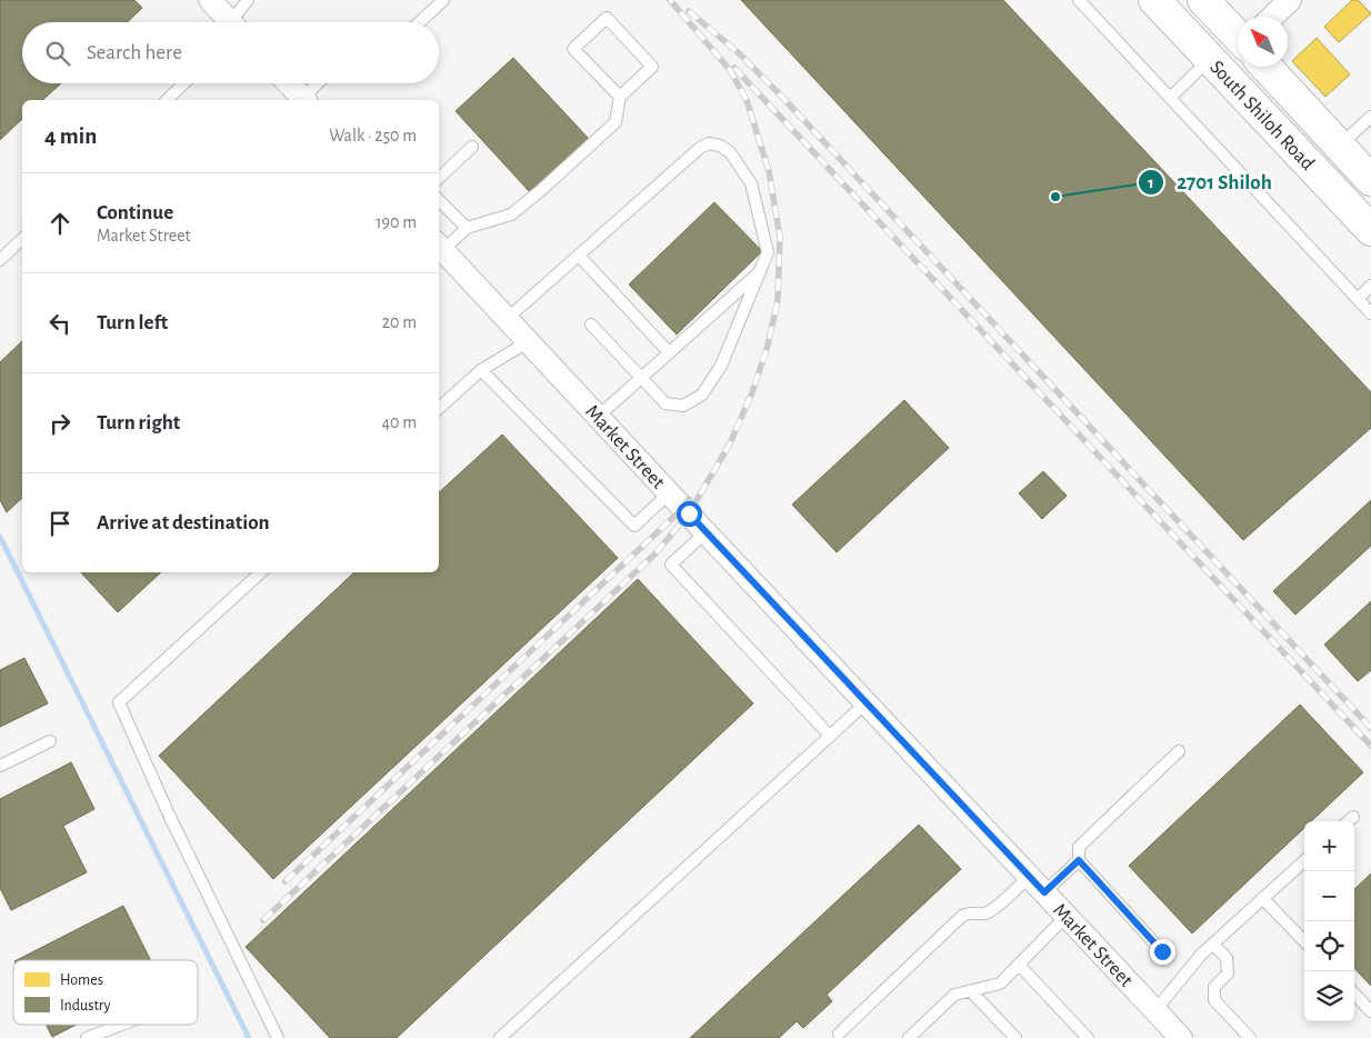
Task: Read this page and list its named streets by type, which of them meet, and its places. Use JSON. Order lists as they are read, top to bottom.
{
  "streets": {
    "main road": ["South Shiloh Road"],
    "street": ["Market Street"]
  },
  "places": ["2701 Shiloh"],
  "legend": ["Homes", "Industry"],
  "north": "top left",
  "page": {
    "search": "Search here",
    "heading": ["4 min", "Walk · 250 m"],
    "list": [
      ["Continue", "Market Street", "190 m"],
      ["Turn left", "20 m"],
      ["Turn right", "40 m"],
      "Arrive at destination"
    ],
    "map_buttons": ["+", "−"]
  }
}
